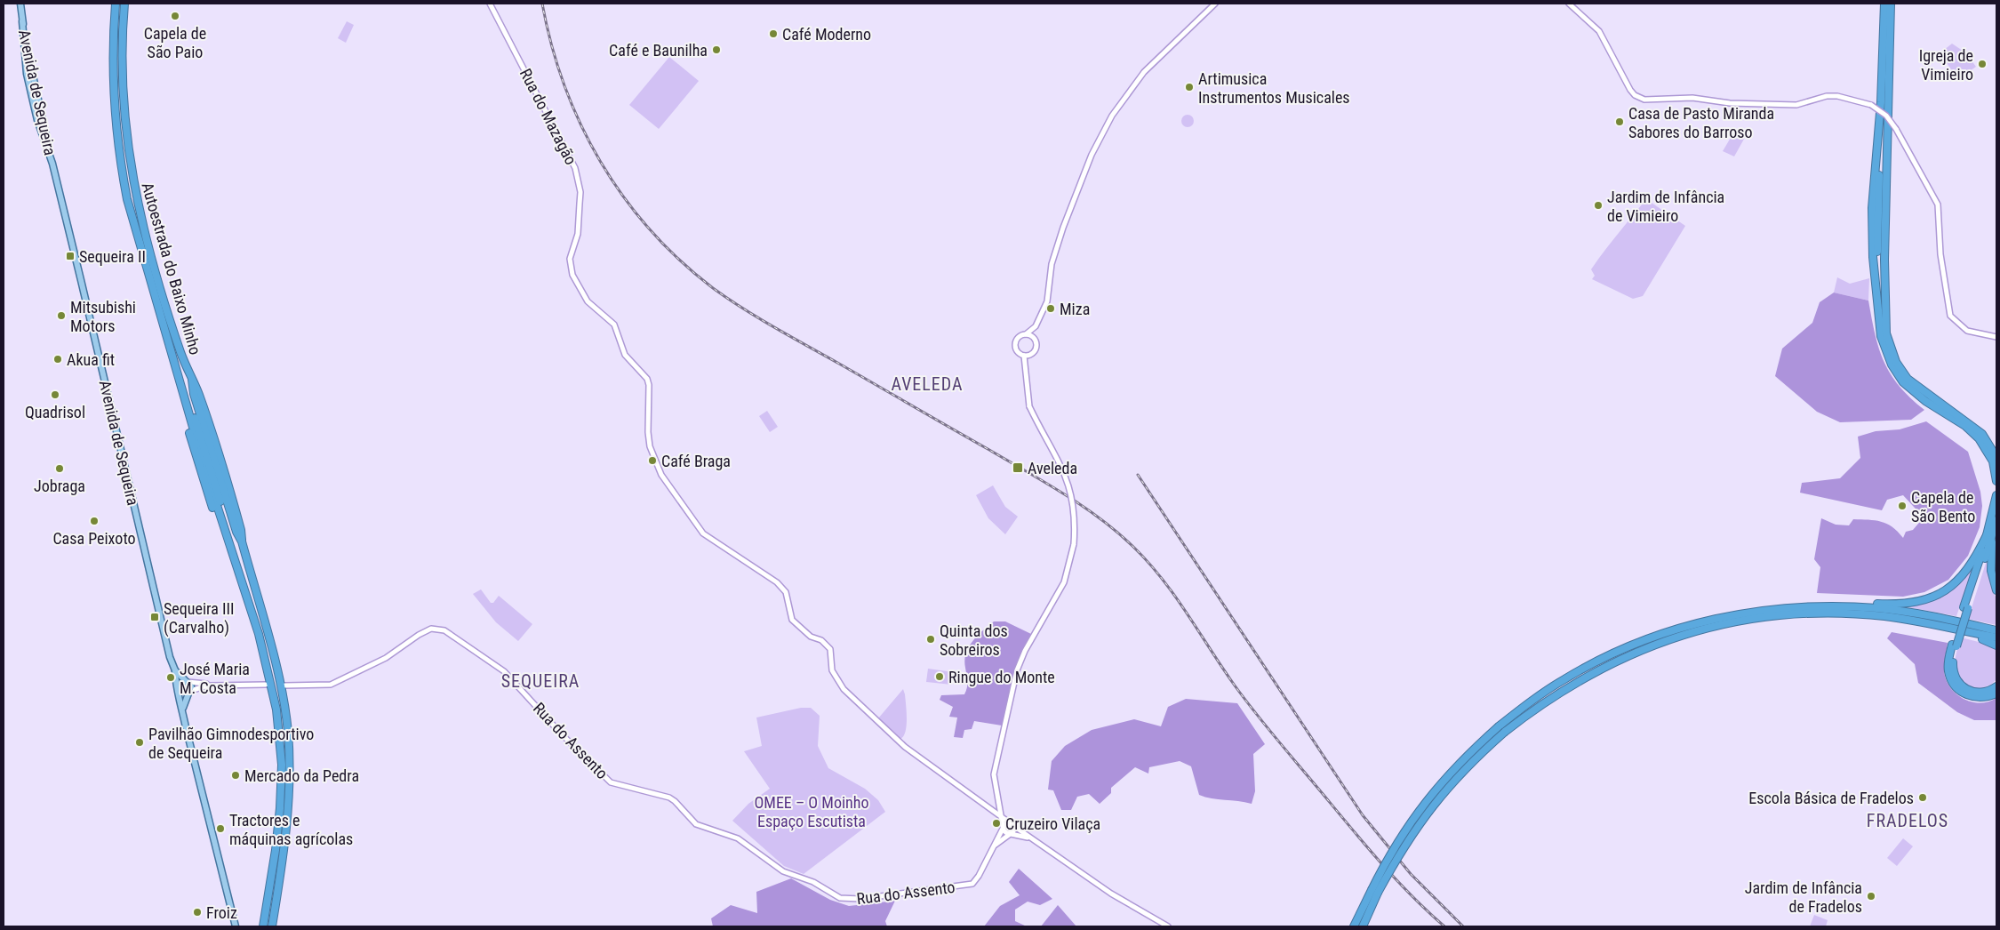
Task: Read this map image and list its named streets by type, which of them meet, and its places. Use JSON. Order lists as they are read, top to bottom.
{
  "streets": {
    "highway": ["Autoestrada do Baixo Minho"],
    "main road": ["Avenida de Sequeira"],
    "street": ["Rua do Mazagão", "Rua do Assento"]
  },
  "crossings": [
    ["Rua do Mazagão", "Rua do Assento"]
  ],
  "districts": ["AVELEDA", "SEQUEIRA", "FRADELOS"],
  "parks": ["OMEE – O Moinho Espaço Escutista"],
  "places": {
    "other": [
      "Capela de São Paio",
      "Café Moderno",
      "Café e Baunilha",
      "Igreja de Vimieiro",
      "Artimusica Instrumentos Musicales",
      "Casa de Pasto Miranda Sabores do Barroso",
      "Jardim de Infância de Vimieiro",
      "Miza",
      "Mitsubishi Motors",
      "Akua fit",
      "Quadrisol",
      "Café Braga",
      "Jobraga",
      "Capela de São Bento",
      "Casa Peixoto",
      "Quinta dos Sobreiros",
      "Ringue do Monte",
      "José Maria M. Costa",
      "Pavilhão Gimnodesportivo de Sequeira",
      "Mercado da Pedra",
      "Escola Básica de Fradelos",
      "Cruzeiro Vilaça",
      "Tractores e máquinas agrícolas",
      "Jardim de Infância de Fradelos",
      "Froiz"
    ],
    "transit": ["Sequeira II", "Aveleda", "Sequeira III (Carvalho)"]
  }
}
